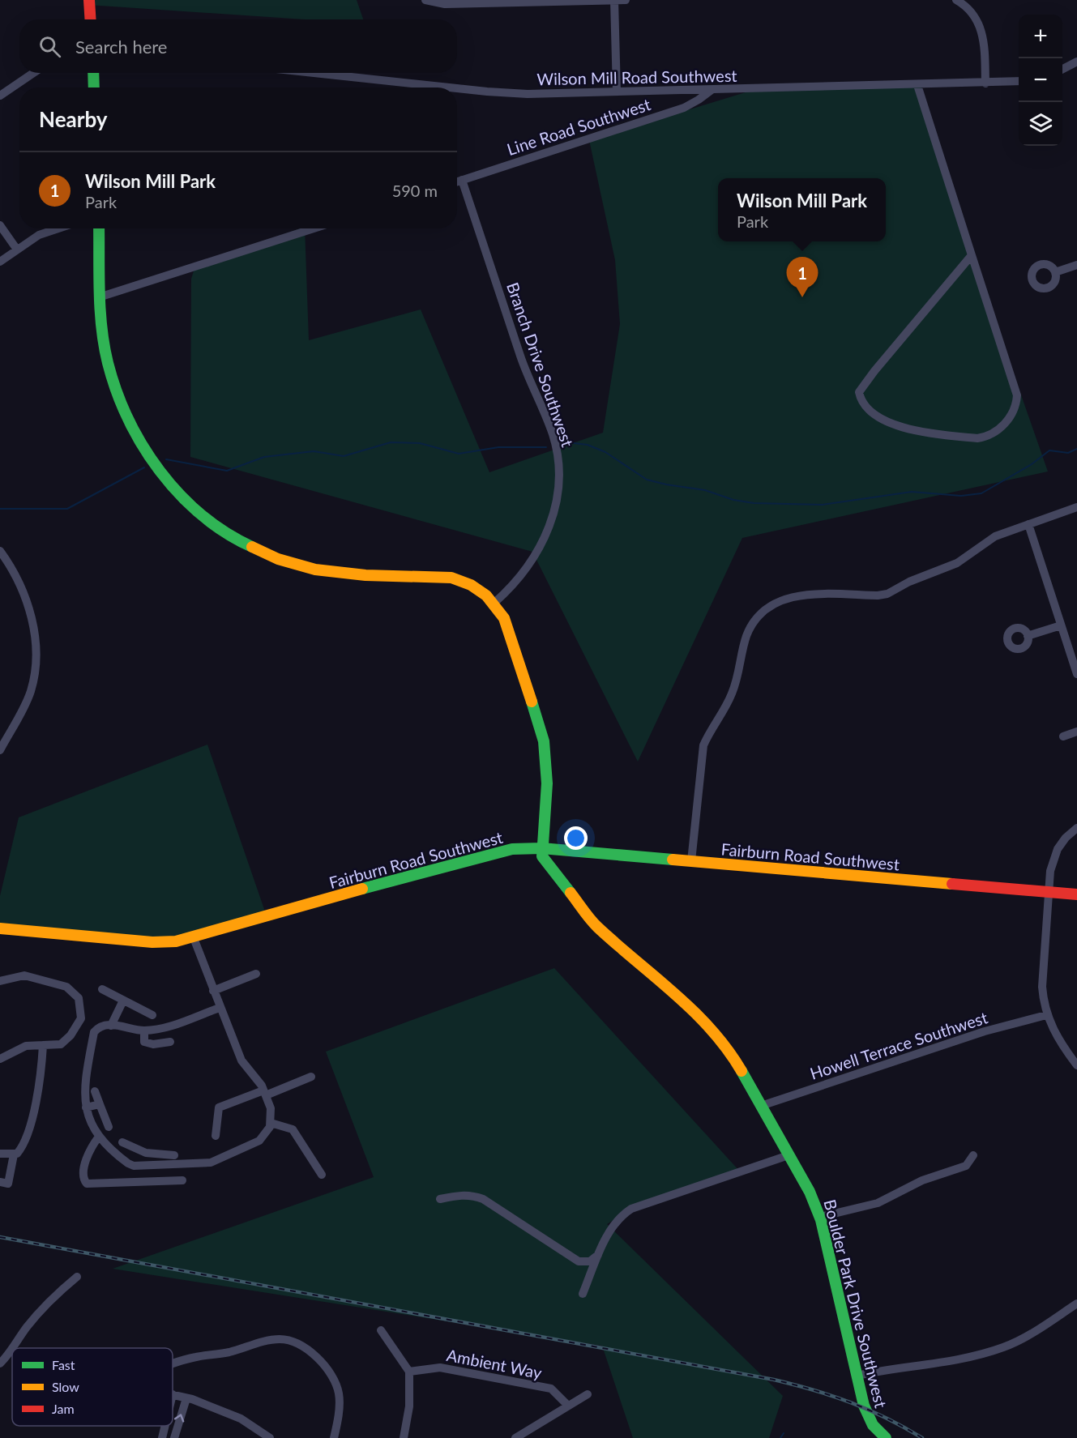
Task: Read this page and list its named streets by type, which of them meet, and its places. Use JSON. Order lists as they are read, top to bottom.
{
  "streets": {
    "street": [
      "Wilson Mill Road Southwest",
      "Line Road Southwest",
      "Branch Drive Southwest",
      "Fairburn Road Southwest",
      "Howell Terrace Southwest",
      "Boulder Park Drive Southwest",
      "Ambient Way"
    ]
  },
  "crossings": [
    ["Wilson Mill Road Southwest", "Line Road Southwest"],
    ["Line Road Southwest", "Branch Drive Southwest"],
    ["Branch Drive Southwest", "Boulder Park Drive Southwest"],
    ["Fairburn Road Southwest", "Boulder Park Drive Southwest"],
    ["Howell Terrace Southwest", "Boulder Park Drive Southwest"]
  ],
  "legend": ["Fast", "Slow", "Jam"],
  "page": {
    "map_buttons": ["+", "−"],
    "search": "Search here",
    "heading": "Nearby",
    "list": [
      {
        "mark": "1",
        "name": "Wilson Mill Park",
        "note": "Park",
        "value": "590 m"
      }
    ],
    "popup": ["Wilson Mill Park", "Park"],
    "pins": "1"
  }
}
